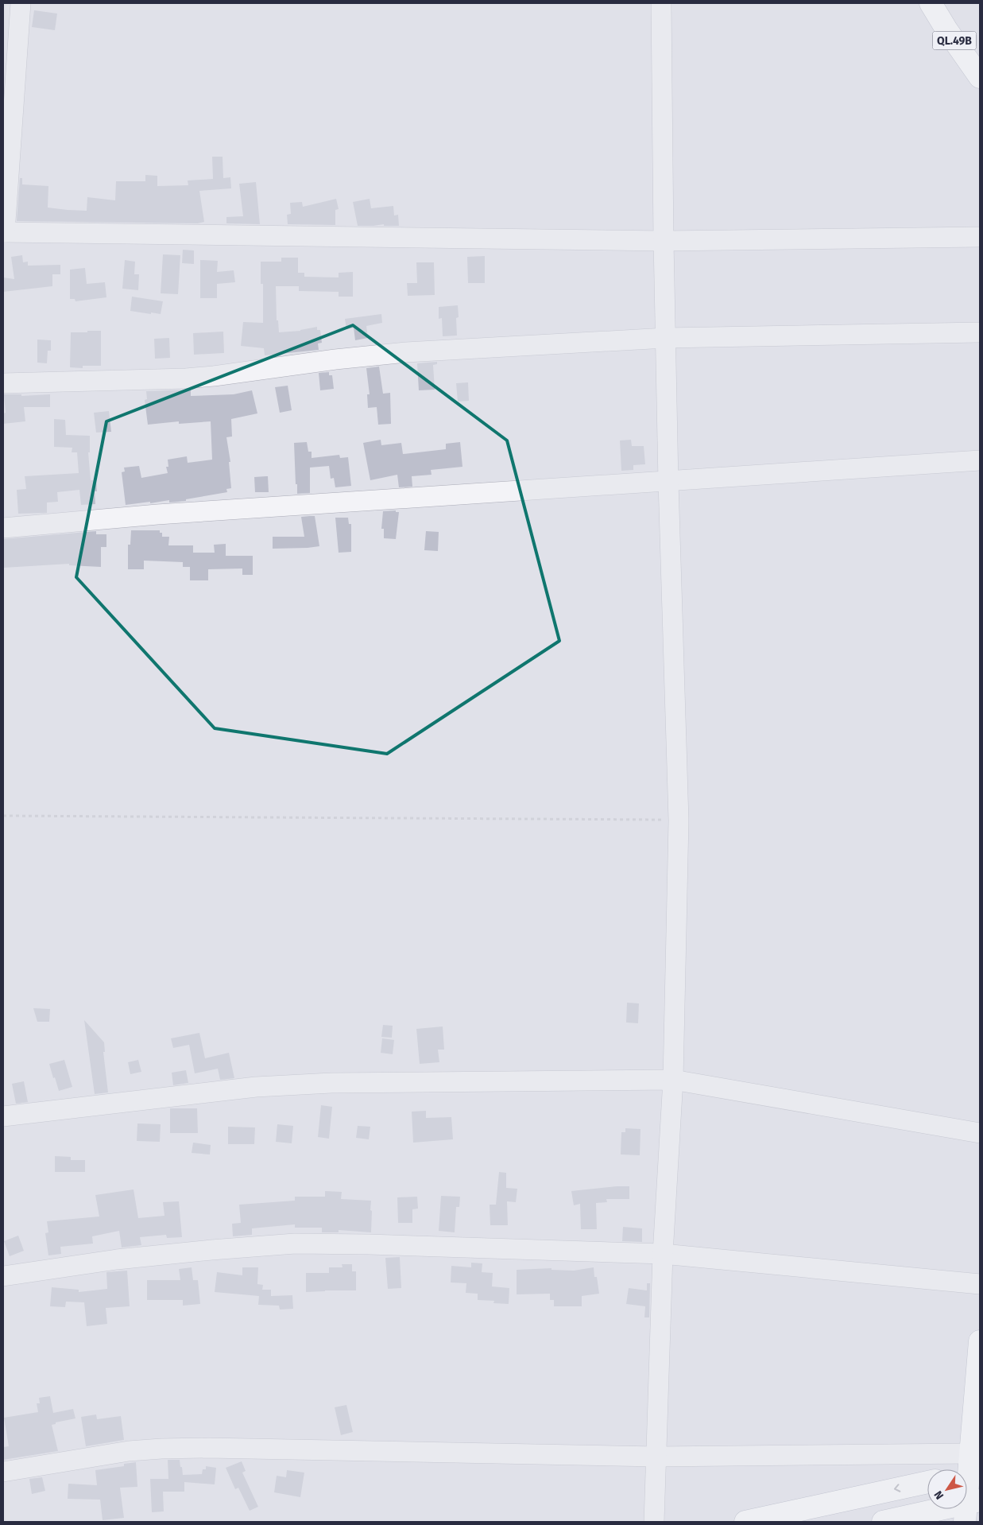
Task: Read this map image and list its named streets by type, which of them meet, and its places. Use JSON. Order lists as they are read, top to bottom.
{
  "streets": {
    "main road": ["QL.49B"]
  },
  "north": "bottom left"
}
